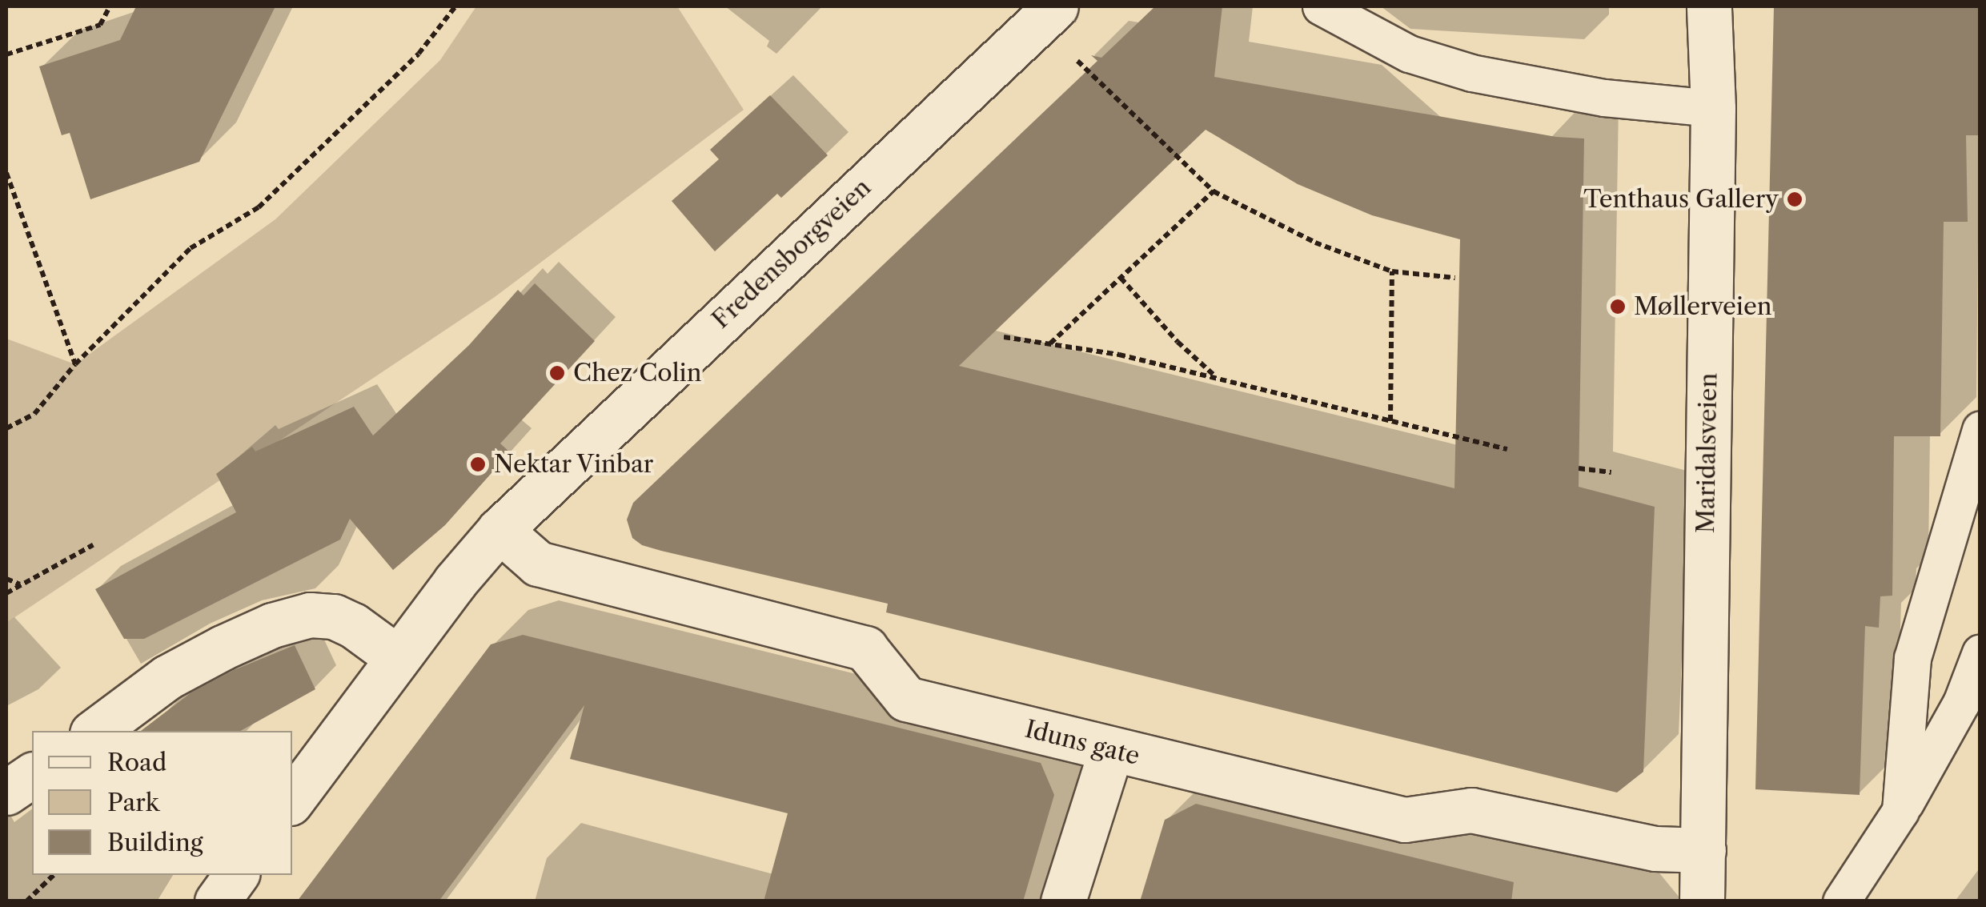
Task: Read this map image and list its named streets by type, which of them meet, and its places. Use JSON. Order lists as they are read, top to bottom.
{
  "streets": {
    "street": ["Fredensborgveien", "Maridalsveien", "Iduns gate"]
  },
  "crossings": [
    ["Fredensborgveien", "Iduns gate"],
    ["Maridalsveien", "Iduns gate"]
  ],
  "places": [
    "Tenthaus Gallery",
    "Møllerveien",
    "Chez Colin",
    "Nektar Vinbar"
  ],
  "legend": ["Road", "Park", "Building"]
}
